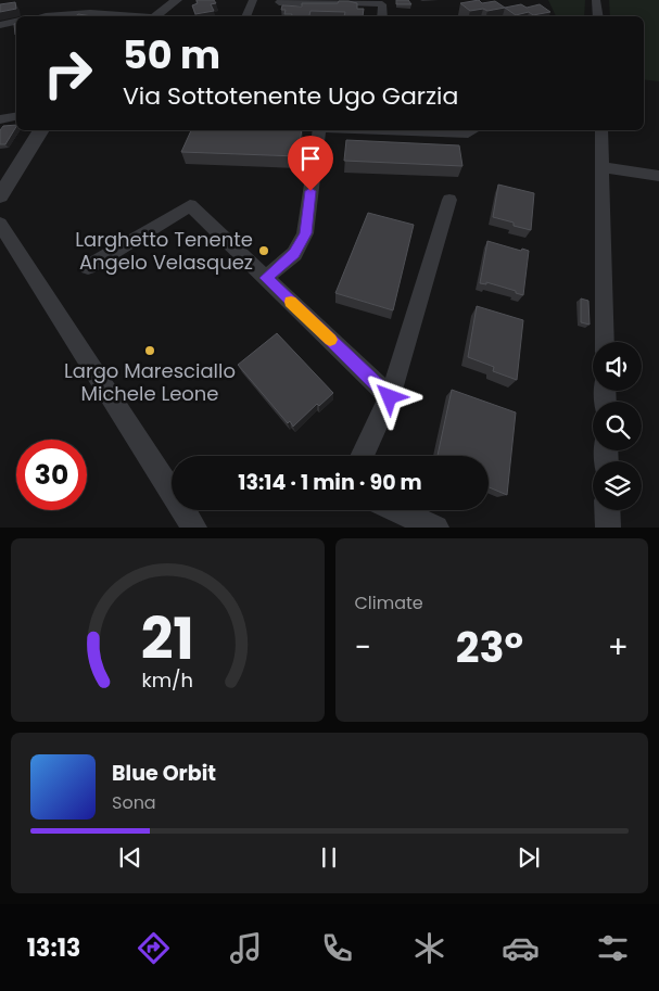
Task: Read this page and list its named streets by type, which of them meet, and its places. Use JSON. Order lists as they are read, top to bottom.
{
  "places": ["Larghetto Tenente Angelo Velasquez", "Largo Maresciallo Michele Leone"],
  "page": {
    "turn": ["50 m", "Via Sottotenente Ugo Garzia"],
    "limit": "30",
    "trip": "13:14 · 1 min · 90 m",
    "tile": "Climate",
    "heat": ["−", "23°", "+"],
    "song": ["Blue Orbit", "Sona"],
    "tabs": "13:13",
    "gauge": ["21", "km/h"]
  }
}
